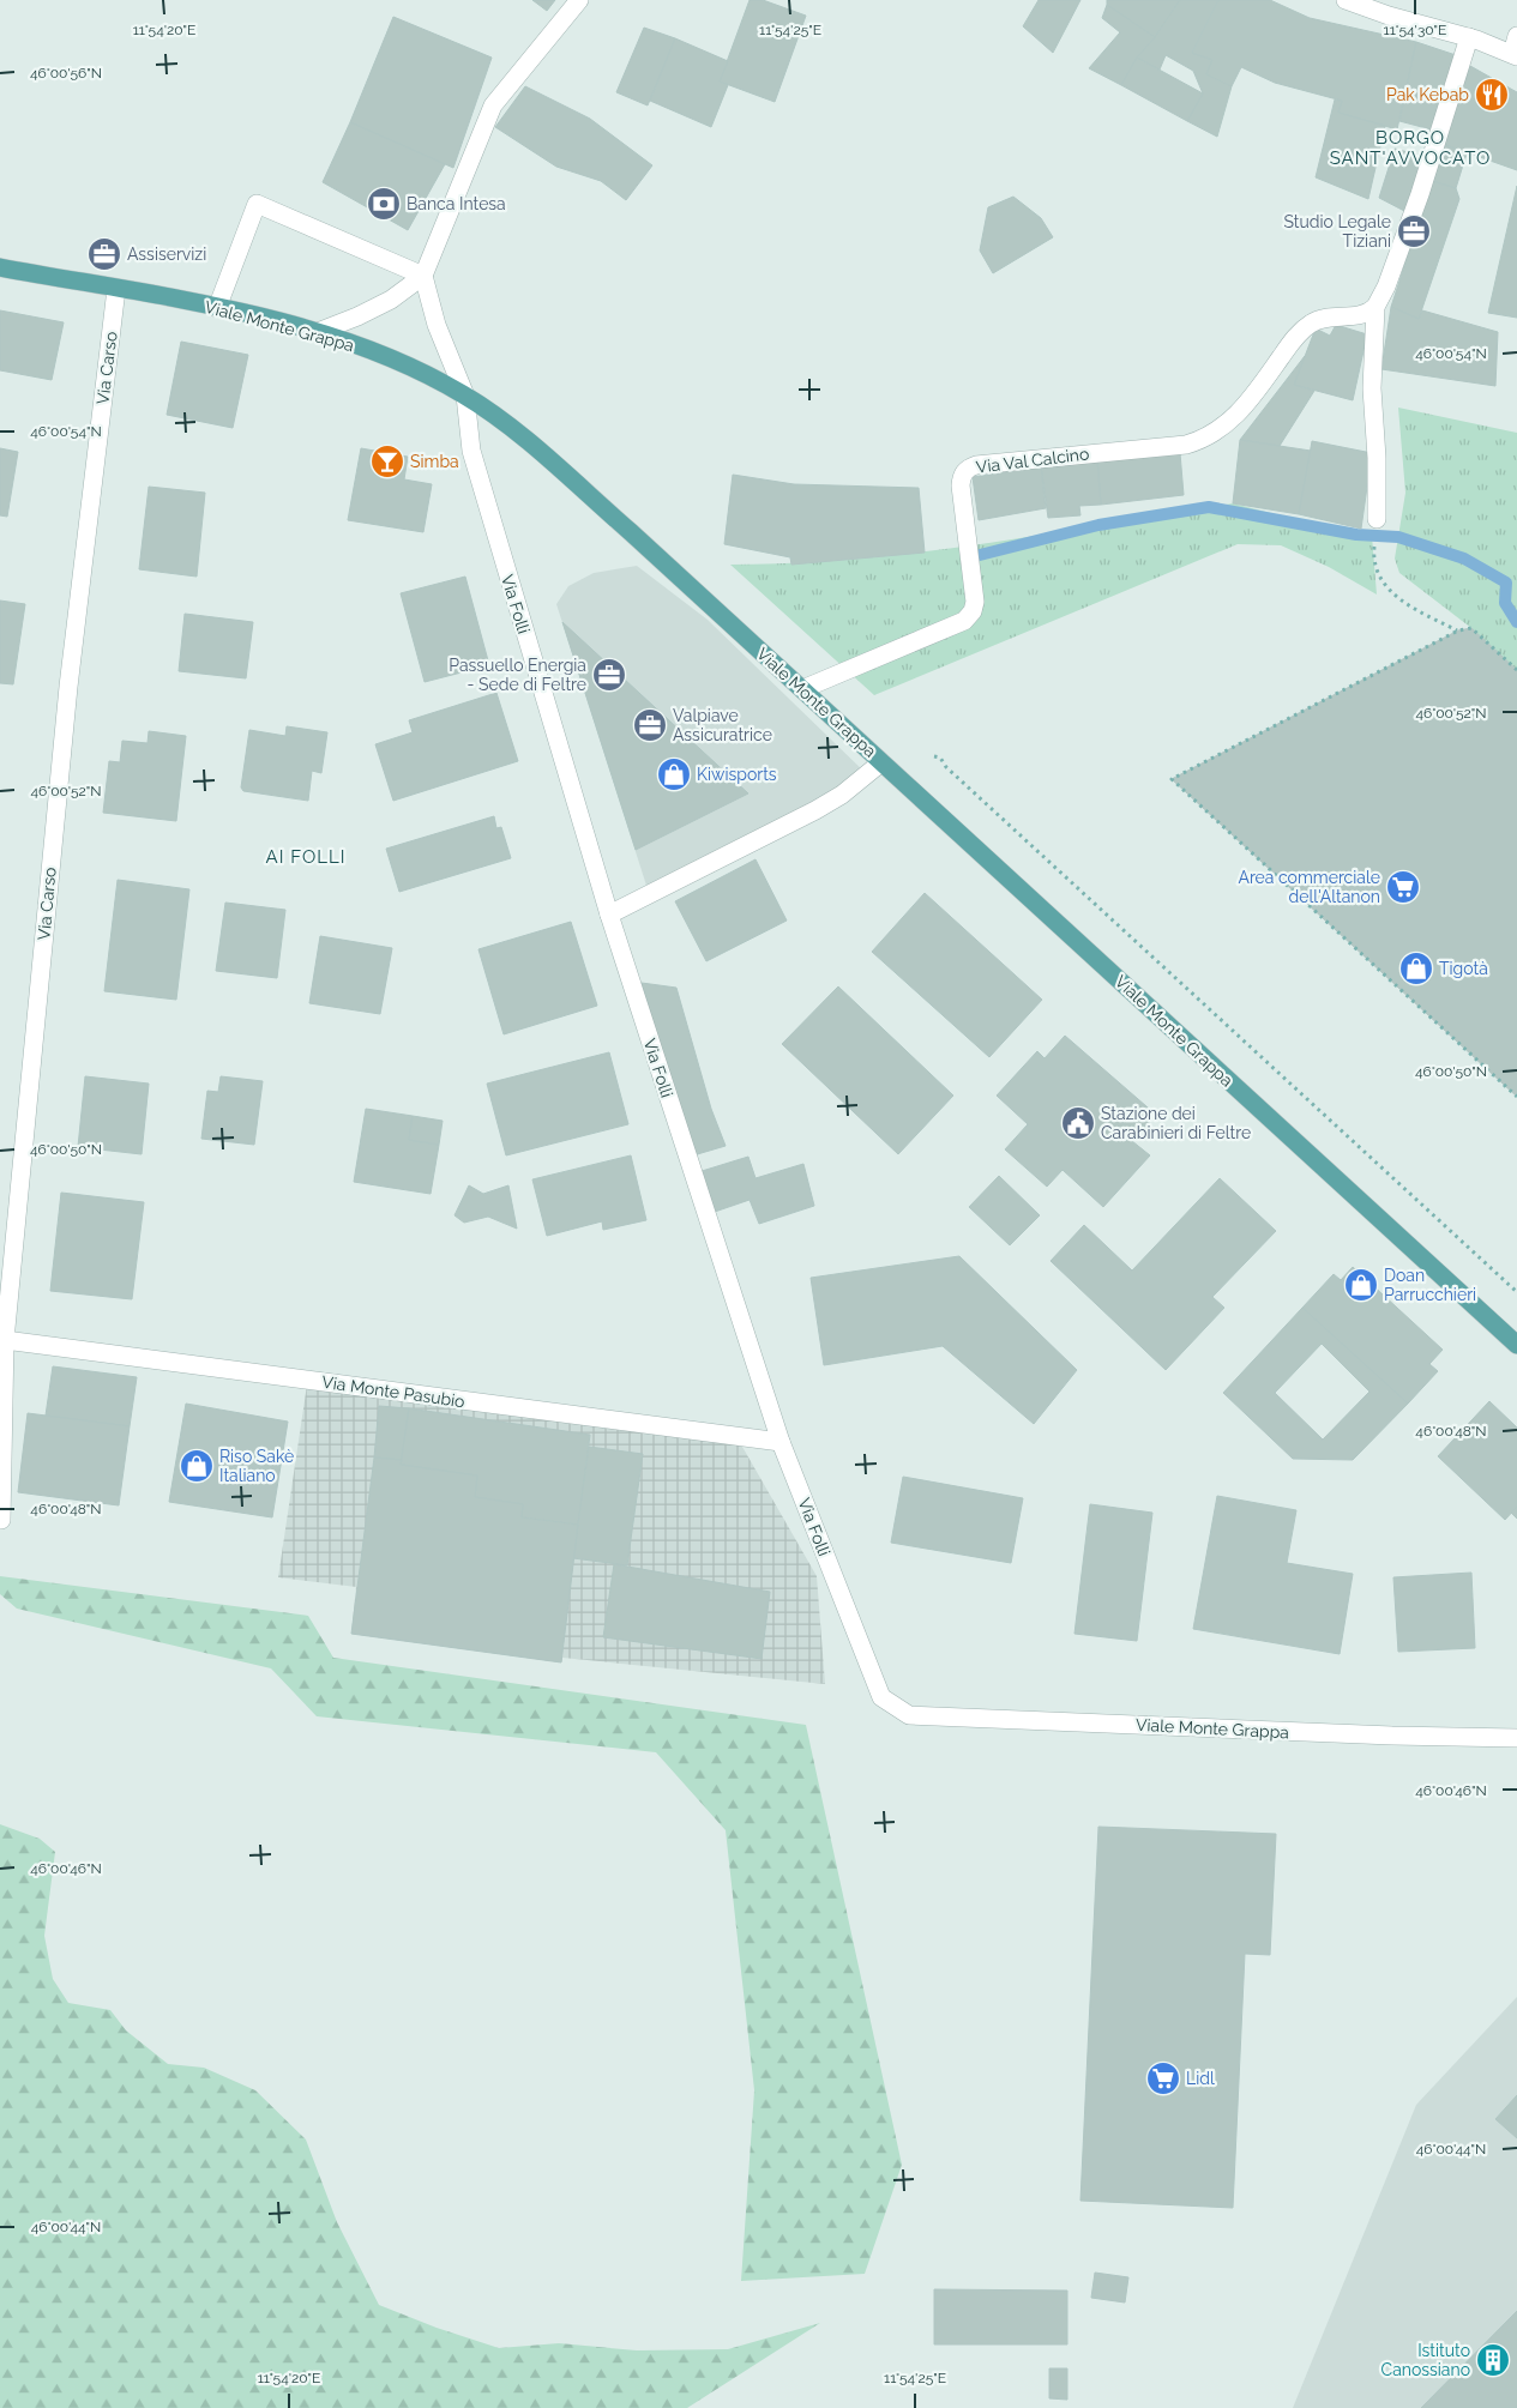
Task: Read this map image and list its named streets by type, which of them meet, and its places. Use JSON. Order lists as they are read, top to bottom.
{
  "streets": {
    "main road": ["Viale Monte Grappa"],
    "street": [
      "Via Carso",
      "Via Val Calcino",
      "Via Folli",
      "Via Monte Pasubio"
    ]
  },
  "crossings": [
    ["Viale Monte Grappa", "Via Carso"],
    ["Viale Monte Grappa", "Via Val Calcino"],
    ["Viale Monte Grappa", "Via Folli"],
    ["Via Carso", "Via Monte Pasubio"],
    ["Via Folli", "Via Monte Pasubio"]
  ],
  "districts": ["BORGO SANT'AVVOCATO", "AI FOLLI"],
  "places": {
    "restaurant": ["Pak Kebab"],
    "bank": ["Banca Intesa"],
    "office": [
      "Studio Legale Tiziani",
      "Assiservizi",
      "Passuello Energia - Sede di Feltre",
      "Valpiave Assicuratrice"
    ],
    "bar": ["Simba"],
    "shop": [
      "Kiwisports",
      "Tigotà",
      "Doan Parrucchieri",
      "Riso Sakè Italiano"
    ],
    "supermarket": ["Area commerciale dell'Altanon", "Lidl"],
    "public building": ["Stazione dei Carabinieri di Feltre"],
    "building": ["Istituto Canossiano"]
  },
  "coordinates": [
    "11°54'20\"E",
    "11°54'25\"E",
    "11°54'30\"E",
    "46°00'56\"N",
    "46°00'54\"N",
    "46°00'52\"N",
    "46°00'50\"N",
    "46°00'48\"N",
    "46°00'46\"N",
    "46°00'44\"N"
  ]
}
